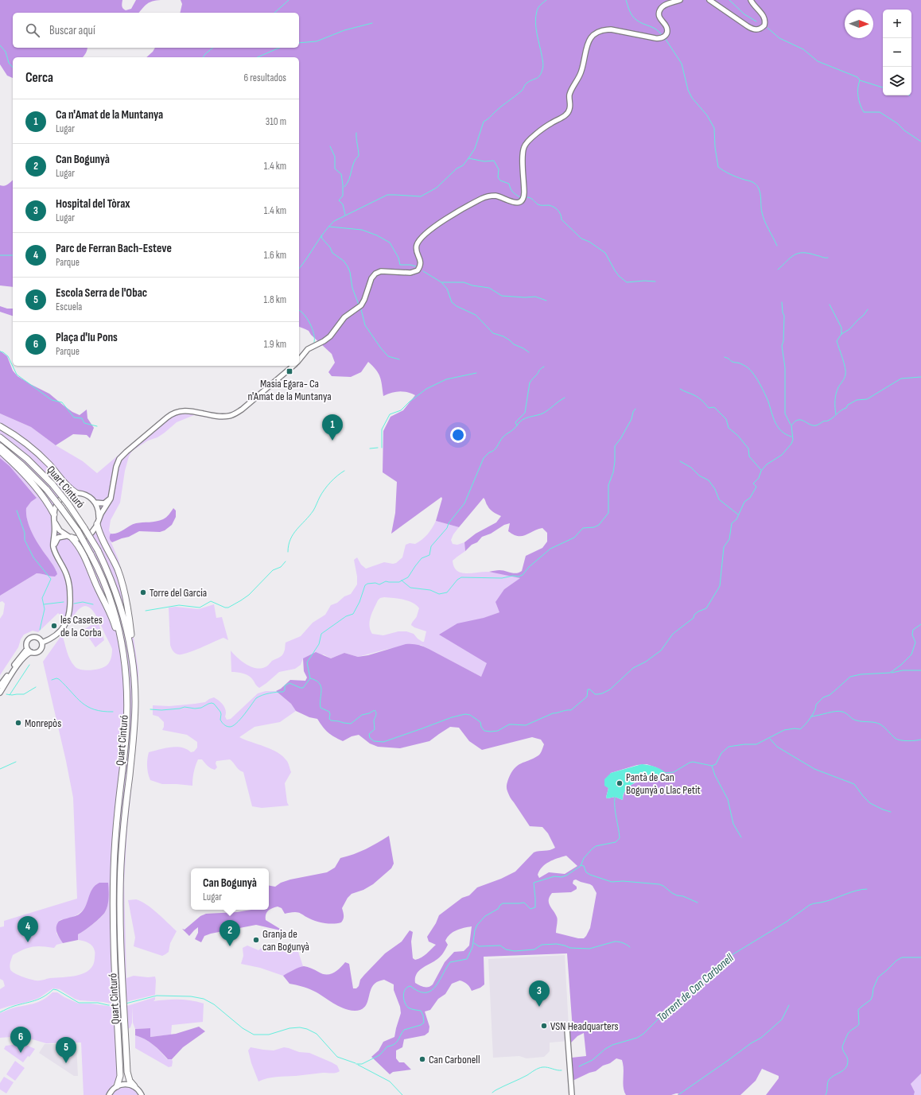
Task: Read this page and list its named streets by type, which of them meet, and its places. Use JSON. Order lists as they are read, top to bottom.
{
  "streets": {
    "highway": ["Quart Cinturó"]
  },
  "water": ["Torrent de Can Carbonell"],
  "places": {
    "transit": ["Masia Egara- Ca n'Amat de la Muntanya"],
    "other": [
      "Torre del Garcia",
      "les Casetes de la Corba",
      "Monrepòs",
      "Pantà de Can Bogunyà o Llac Petit",
      "Granja de can Bogunyà",
      "VSN Headquarters",
      "Can Carbonell"
    ]
  },
  "north": "right",
  "page": {
    "map_buttons": ["+", "−"],
    "search": "Buscar aquí",
    "heading": ["Cerca", "6 resultados"],
    "list": [
      {
        "mark": "1",
        "name": "Ca n'Amat de la Muntanya",
        "note": "Lugar",
        "value": "310 m"
      },
      {
        "mark": "2",
        "name": "Can Bogunyà",
        "note": "Lugar",
        "value": "1.4 km"
      },
      {
        "mark": "3",
        "name": "Hospital del Tòrax",
        "note": "Lugar",
        "value": "1.4 km"
      },
      {
        "mark": "4",
        "name": "Parc de Ferran Bach-Esteve",
        "note": "Parque",
        "value": "1.6 km"
      },
      {
        "mark": "5",
        "name": "Escola Serra de l'Obac",
        "note": "Escuela",
        "value": "1.8 km"
      },
      {
        "mark": "6",
        "name": "Plaça d'Iu Pons",
        "note": "Parque",
        "value": "1.9 km"
      }
    ],
    "pins": [
      "1",
      "4",
      "2",
      "3",
      "6",
      "5"
    ],
    "popup": ["Can Bogunyà", "Lugar"]
  }
}
